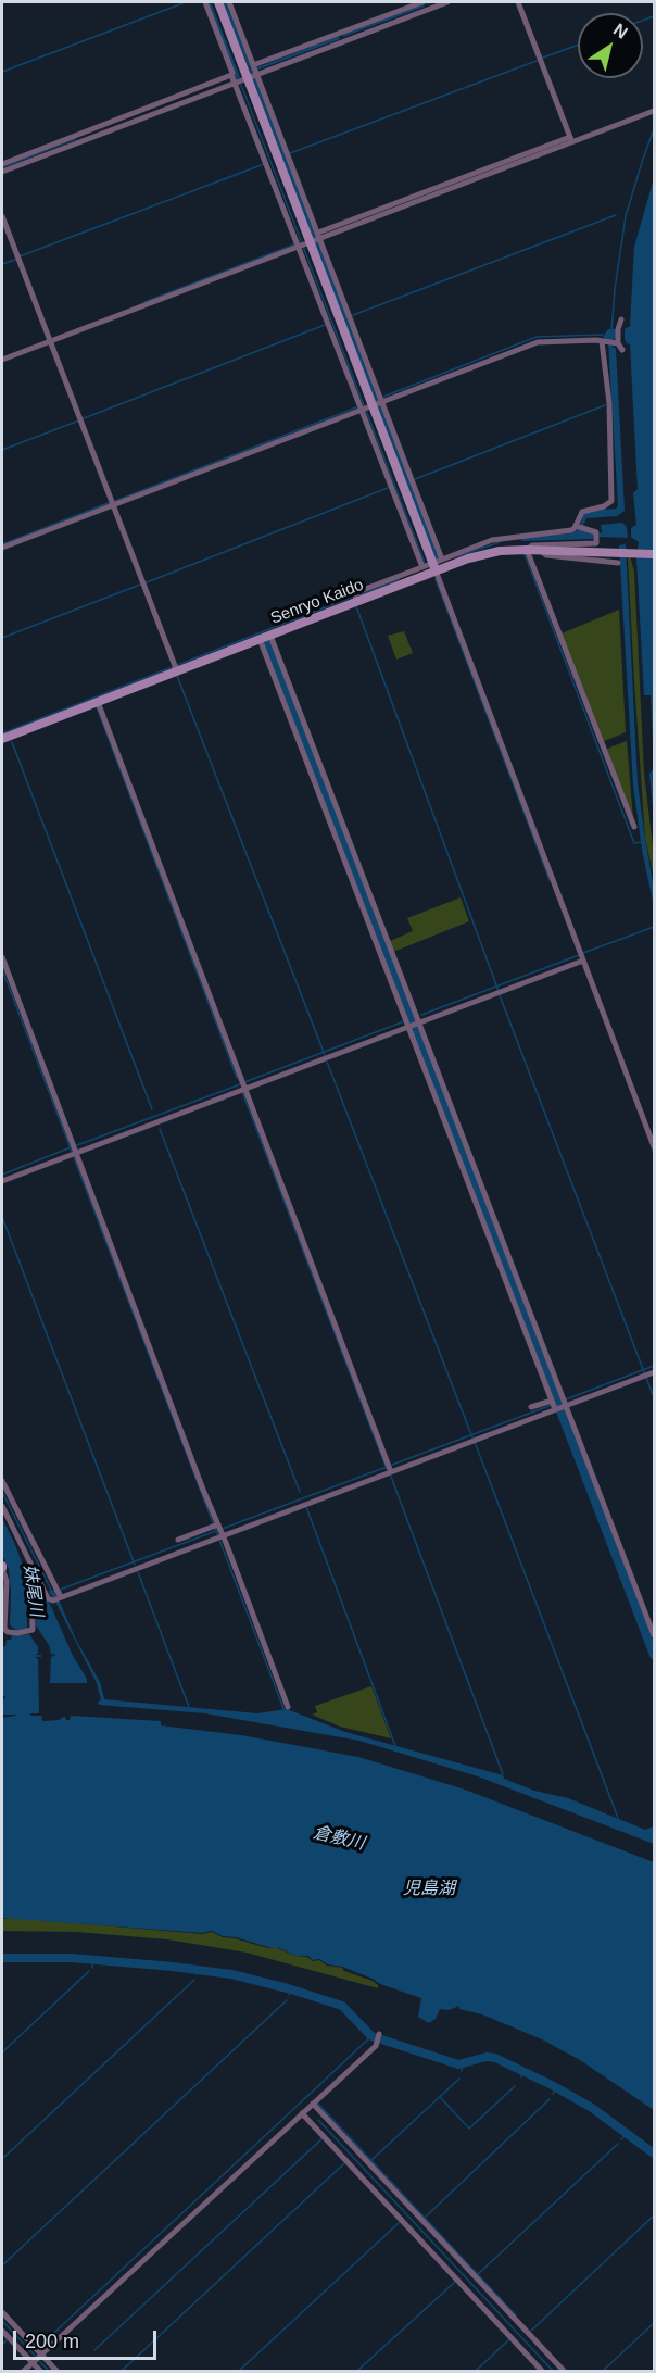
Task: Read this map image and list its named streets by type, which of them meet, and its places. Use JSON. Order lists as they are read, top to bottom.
{
  "streets": {
    "street": ["Senryo Kaido"]
  },
  "water": ["妹尾川", "倉敷川", "児島湖"],
  "scale_bar": "200 m",
  "north": "top right"
}
